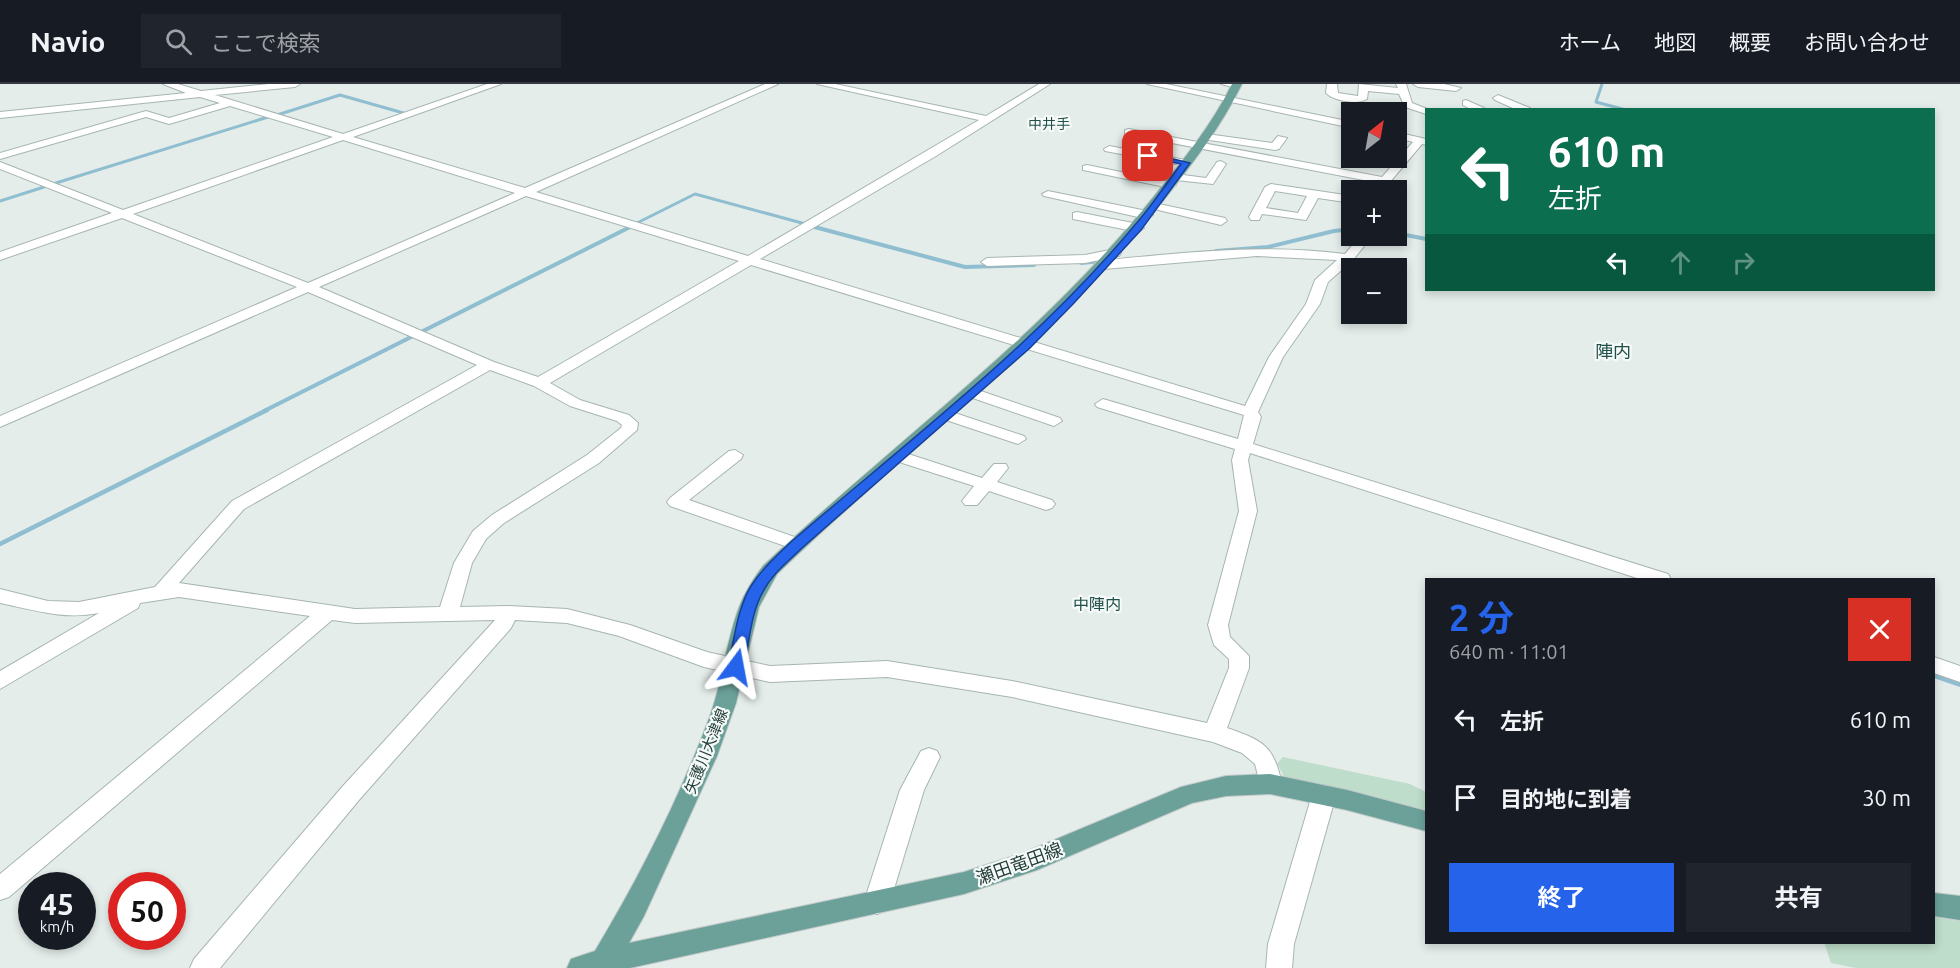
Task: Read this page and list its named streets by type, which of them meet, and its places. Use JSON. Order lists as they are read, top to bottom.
{
  "streets": {
    "main road": ["矢護川大津線", "瀬田竜田線"]
  },
  "crossings": [
    ["矢護川大津線", "瀬田竜田線"]
  ],
  "districts": ["中井手", "陣内", "中陣内"],
  "north": "top right",
  "page": {
    "header": "Navio",
    "search": "ここで検索",
    "nav": [
      "ホーム",
      "地図",
      "概要",
      "お問い合わせ"
    ],
    "map_buttons": ["+", "−"],
    "turn": ["610 m", "左折"],
    "heading": ["2 分", "640 m · 11:01"],
    "list": [
      {
        "name": "左折",
        "value": "610 m"
      },
      {
        "name": "目的地に到着",
        "value": "30 m"
      }
    ],
    "buttons": ["終了", "共有"],
    "speed": "45 km/h",
    "limit": "50"
  }
}
